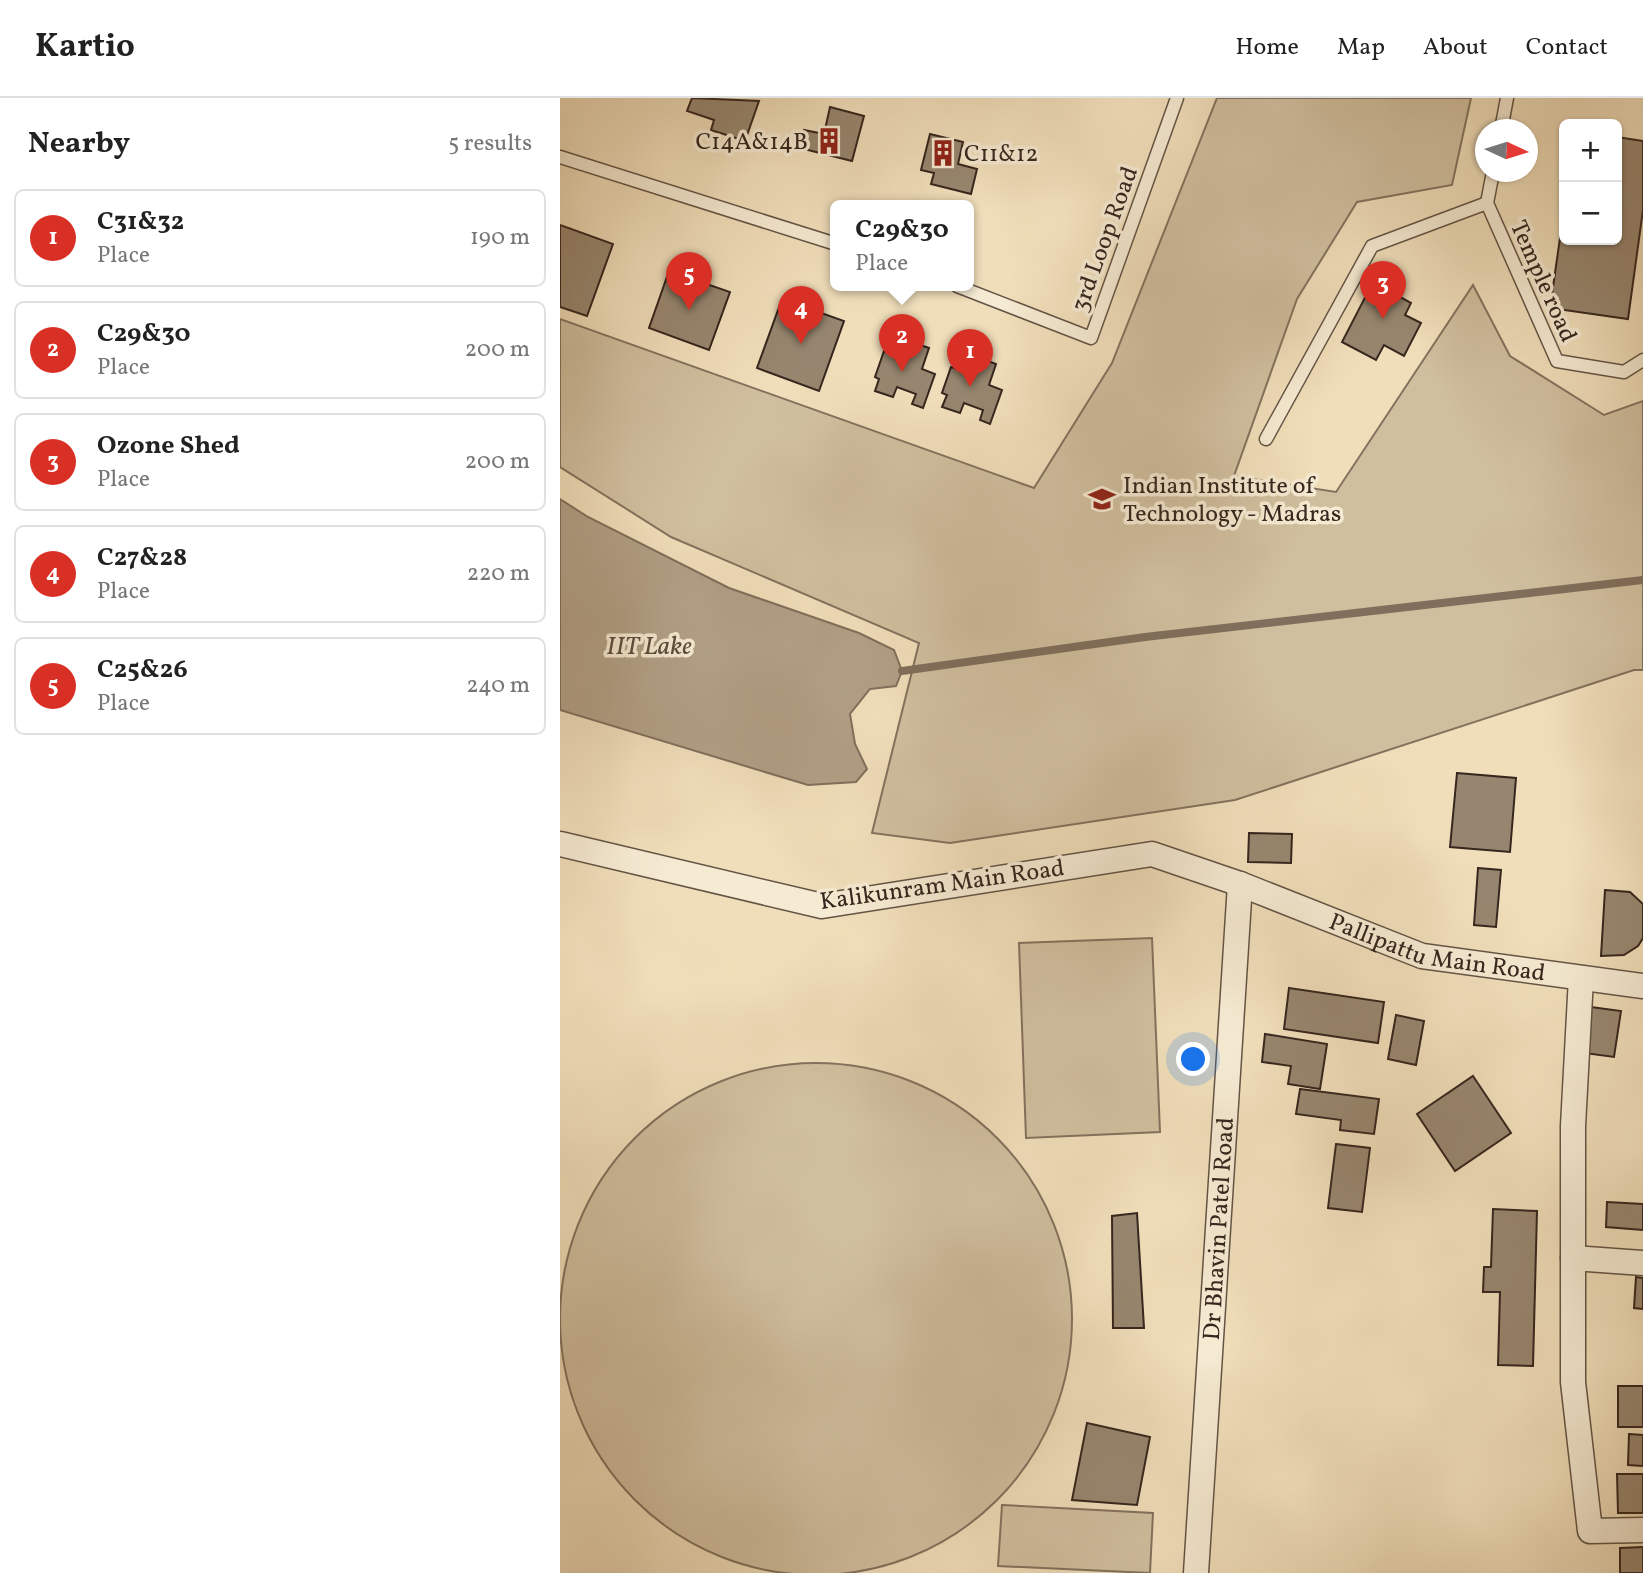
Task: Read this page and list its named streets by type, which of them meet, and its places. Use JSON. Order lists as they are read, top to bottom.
{
  "streets": {
    "street": ["Kalikunram Main Road", "Pallipattu Main Road", "Dr Bhavin Patel Road"],
    "lane": ["3rd Loop Road", "Temple road"]
  },
  "crossings": [
    ["Kalikunram Main Road", "Pallipattu Main Road"],
    ["Kalikunram Main Road", "Dr Bhavin Patel Road"],
    ["Pallipattu Main Road", "Dr Bhavin Patel Road"]
  ],
  "water": ["IIT Lake"],
  "places": {
    "building": ["C14A&14B", "C11&12"],
    "school or university": ["Indian Institute of Technology - Madras"]
  },
  "north": "right",
  "page": {
    "header": "Kartio",
    "nav": [
      "Home",
      "Map",
      "About",
      "Contact"
    ],
    "heading": ["Nearby", "5 results"],
    "map_buttons": ["+", "−"],
    "list": [
      {
        "mark": "1",
        "name": "C31&32",
        "note": "Place",
        "value": "190 m"
      },
      {
        "mark": "2",
        "name": "C29&30",
        "note": "Place",
        "value": "200 m"
      },
      {
        "mark": "3",
        "name": "Ozone Shed",
        "note": "Place",
        "value": "200 m"
      },
      {
        "mark": "4",
        "name": "C27&28",
        "note": "Place",
        "value": "220 m"
      },
      {
        "mark": "5",
        "name": "C25&26",
        "note": "Place",
        "value": "240 m"
      }
    ],
    "popup": ["C29&30", "Place"],
    "pins": [
      "5",
      "3",
      "4",
      "2",
      "1"
    ]
  }
}
